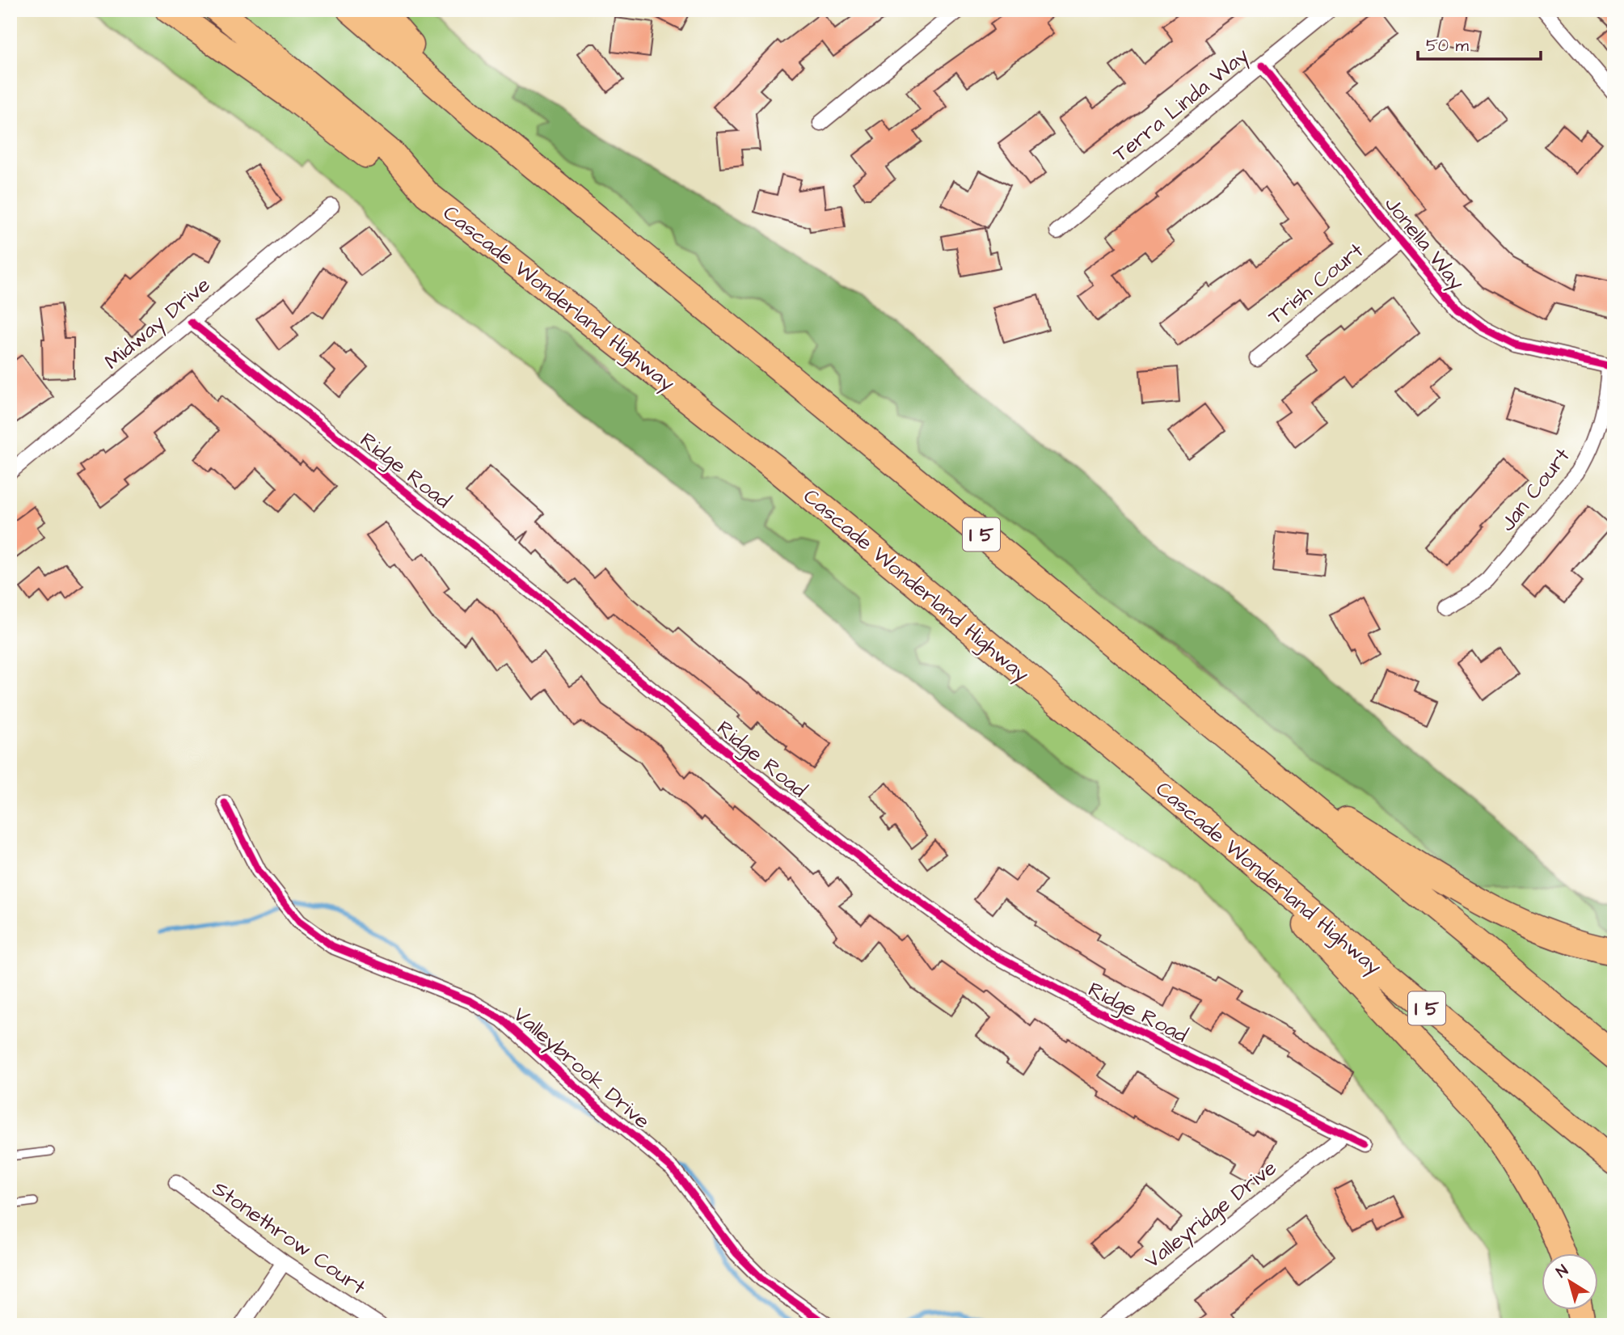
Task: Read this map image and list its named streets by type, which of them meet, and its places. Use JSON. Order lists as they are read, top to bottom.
{
  "streets": {
    "highway": ["Cascade Wonderland Highway", "I 5"],
    "street": [
      "Terra Linda Way",
      "Jonella Way",
      "Trish Court",
      "Midway Drive",
      "Ridge Road",
      "Jan Court",
      "Valleybrook Drive",
      "Valleyridge Drive",
      "Stonethrow Court"
    ]
  },
  "crossings": [
    ["Terra Linda Way", "Jonella Way"],
    ["Jonella Way", "Trish Court"],
    ["Jonella Way", "Jan Court"],
    ["Midway Drive", "Ridge Road"],
    ["Ridge Road", "Valleyridge Drive"]
  ],
  "scale_bar": "50 m",
  "north": "top left"
}
